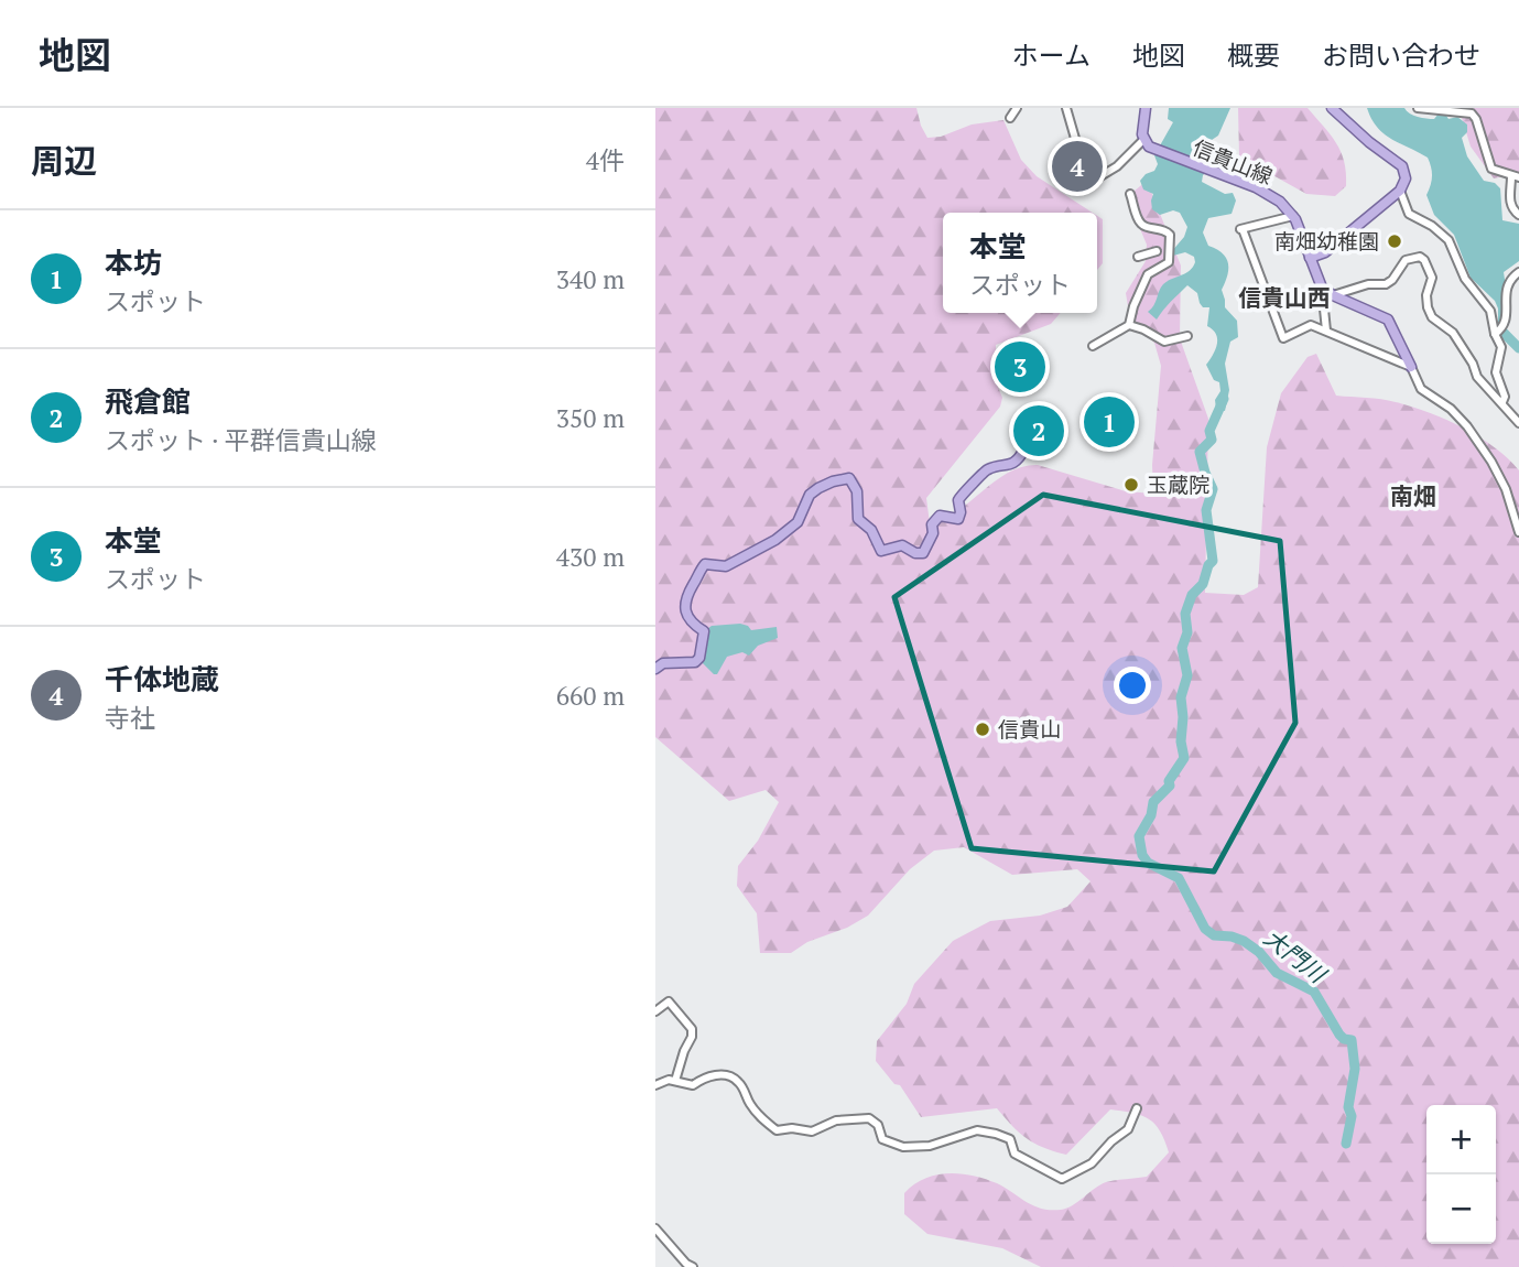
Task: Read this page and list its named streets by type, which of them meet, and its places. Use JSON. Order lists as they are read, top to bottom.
{
  "streets": {
    "main road": ["信貴山線"]
  },
  "districts": ["信貴山西", "南畑"],
  "water": ["大門川"],
  "places": ["南畑幼稚園", "玉蔵院", "信貴山"],
  "page": {
    "header": "地図",
    "nav": [
      "ホーム",
      "地図",
      "概要",
      "お問い合わせ"
    ],
    "heading": ["周辺", "4件"],
    "pins": [
      "4",
      "3",
      "1",
      "2"
    ],
    "list": [
      {
        "mark": "1",
        "name": "本坊",
        "note": "スポット",
        "value": "340 m"
      },
      {
        "mark": "2",
        "name": "飛倉館",
        "note": "スポット · 平群信貴山線",
        "value": "350 m"
      },
      {
        "mark": "3",
        "name": "本堂",
        "note": "スポット",
        "value": "430 m"
      },
      {
        "mark": "4",
        "name": "千体地蔵",
        "note": "寺社",
        "value": "660 m"
      }
    ],
    "popup": ["本堂", "スポット"],
    "map_buttons": ["+", "−"]
  }
}
